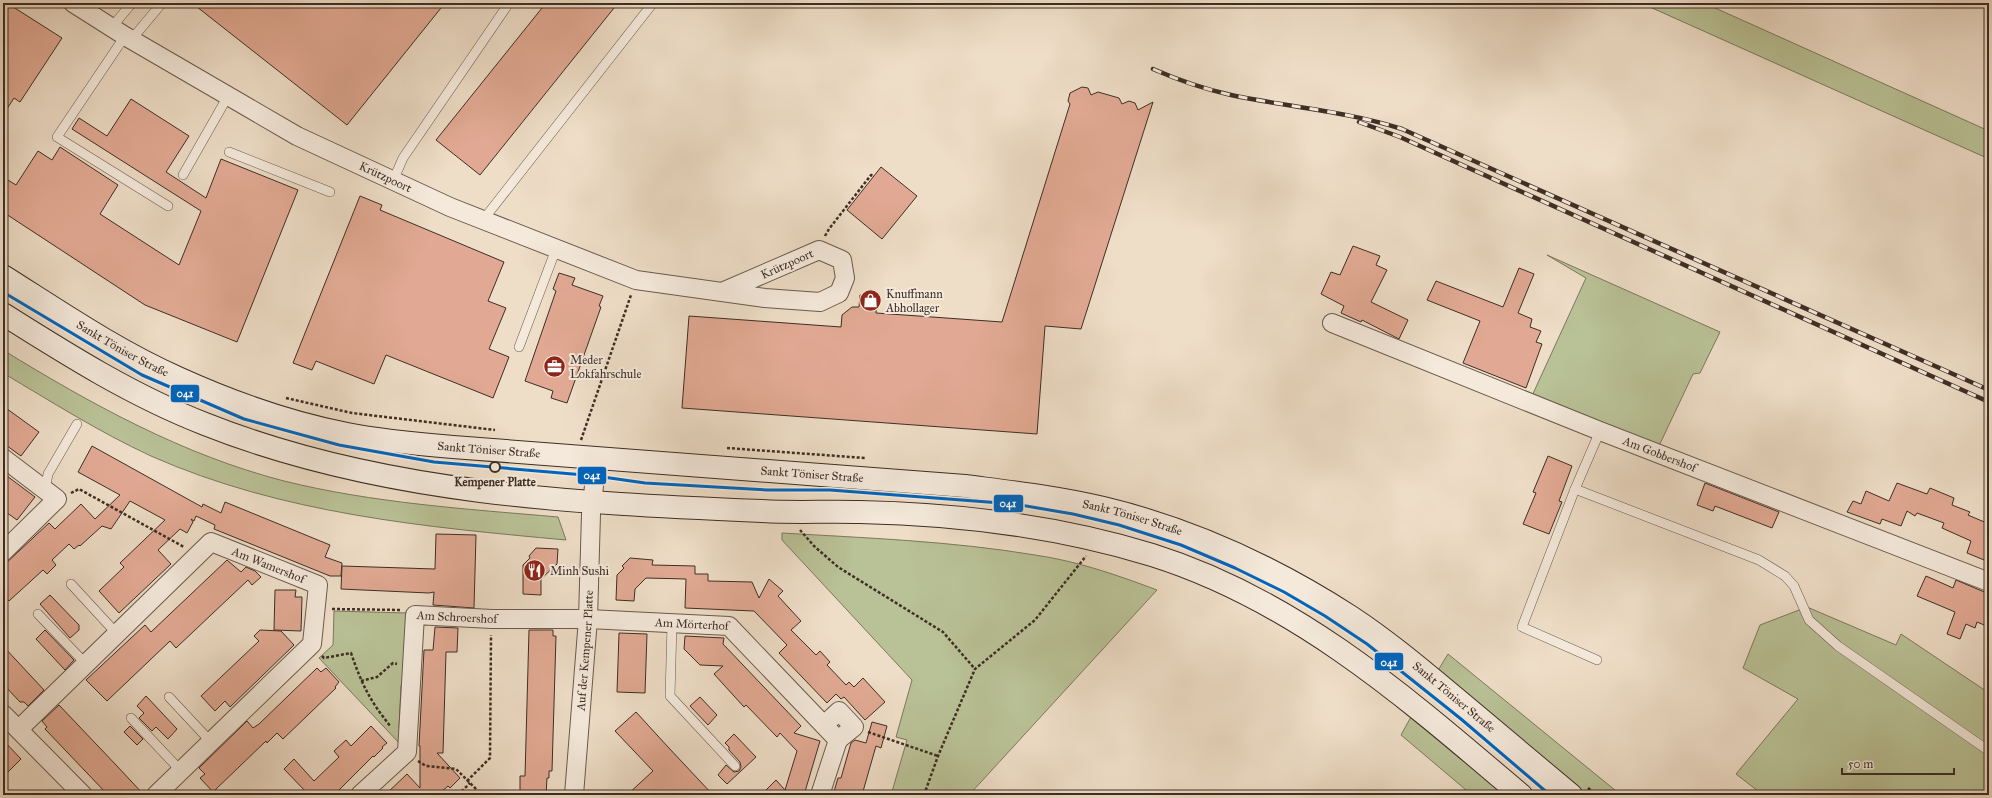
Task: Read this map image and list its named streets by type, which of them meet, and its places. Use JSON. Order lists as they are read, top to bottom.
{
  "streets": {
    "main road": ["Sankt Töniser Straße"],
    "street": [
      "Krützpoort",
      "Am Gobbershof",
      "Am Wamershof",
      "Am Schroershof",
      "Am Mörterhof",
      "Auf der Kempener Platte"
    ]
  },
  "crossings": [
    ["Sankt Töniser Straße", "Auf der Kempener Platte"],
    ["Am Schroershof", "Am Mörterhof"],
    ["Am Schroershof", "Auf der Kempener Platte"],
    ["Am Mörterhof", "Auf der Kempener Platte"]
  ],
  "places": {
    "shop": ["Knuffmann Abhollager"],
    "office": ["Meder Lokfahrschule"],
    "other": ["Kempener Platte"],
    "restaurant": ["Minh Sushi"]
  },
  "lines": ["transit line 041"],
  "scale_bar": "50 m"
}
